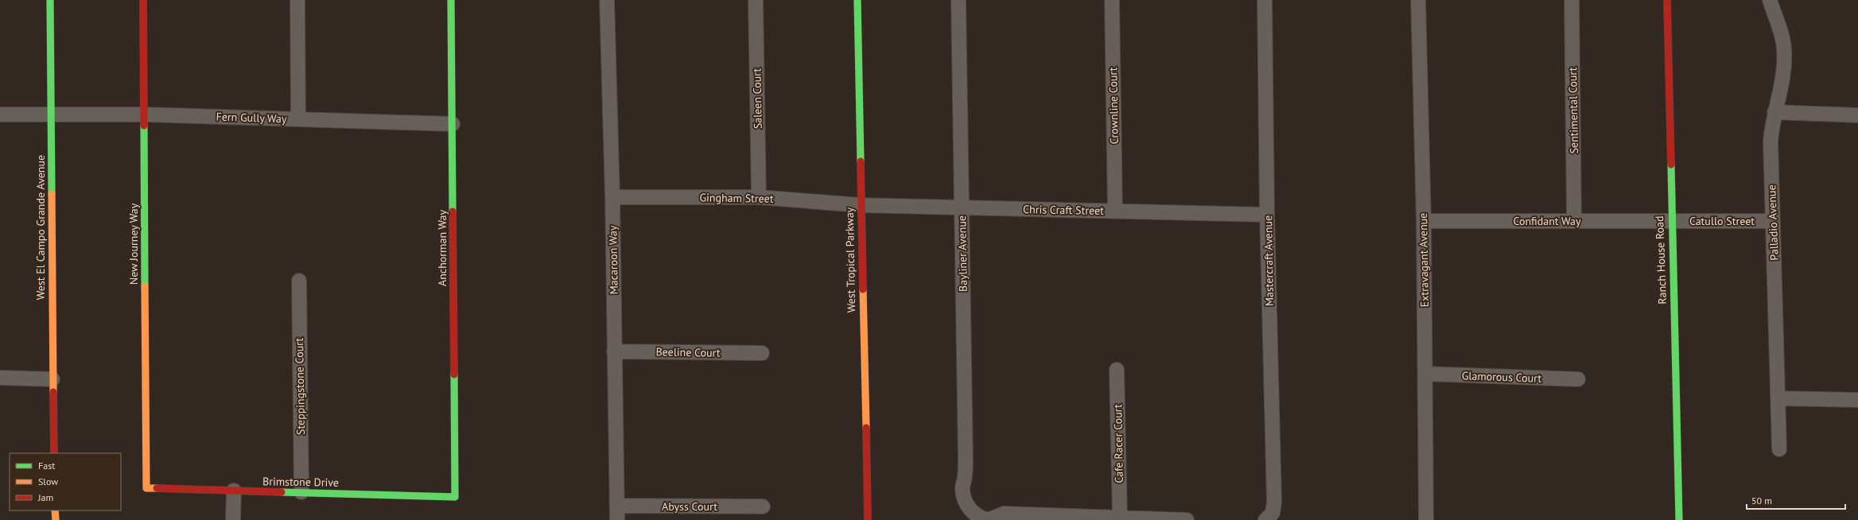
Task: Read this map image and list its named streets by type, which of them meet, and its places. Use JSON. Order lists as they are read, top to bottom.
{
  "streets": {
    "street": [
      "Saleen Court",
      "Crownline Court",
      "Sentimental Court",
      "Fern Gully Way",
      "Gingham Street",
      "Chris Craft Street",
      "Confidant Way",
      "Catullo Street",
      "Palladio Avenue",
      "West El Campo Grande Avenue",
      "New Journey Way",
      "Anchorman Way",
      "Bayliner Avenue",
      "Macaroon Way",
      "West Tropical Parkway",
      "Extravagant Avenue",
      "Ranch House Road",
      "Mastercraft Avenue",
      "Beeline Court",
      "Glamorous Court",
      "Steppingstone Court",
      "Cafe Racer Court",
      "Brimstone Drive",
      "Abyss Court"
    ]
  },
  "crossings": [
    ["Saleen Court", "Gingham Street"],
    ["Crownline Court", "Chris Craft Street"],
    ["Sentimental Court", "Confidant Way"],
    ["Fern Gully Way", "West El Campo Grande Avenue"],
    ["Fern Gully Way", "New Journey Way"],
    ["Fern Gully Way", "Anchorman Way"],
    ["Gingham Street", "Chris Craft Street"],
    ["Gingham Street", "Macaroon Way"],
    ["Gingham Street", "West Tropical Parkway"],
    ["Chris Craft Street", "Bayliner Avenue"],
    ["Chris Craft Street", "West Tropical Parkway"],
    ["Chris Craft Street", "Mastercraft Avenue"],
    ["Confidant Way", "Catullo Street"],
    ["Confidant Way", "Extravagant Avenue"],
    ["Confidant Way", "Ranch House Road"],
    ["Catullo Street", "Palladio Avenue"],
    ["Catullo Street", "Ranch House Road"],
    ["New Journey Way", "Brimstone Drive"],
    ["Anchorman Way", "Brimstone Drive"],
    ["Macaroon Way", "Beeline Court"],
    ["Macaroon Way", "Abyss Court"],
    ["Extravagant Avenue", "Glamorous Court"],
    ["Steppingstone Court", "Brimstone Drive"]
  ],
  "legend": ["Fast", "Slow", "Jam"],
  "scale_bar": "50 m"
}
